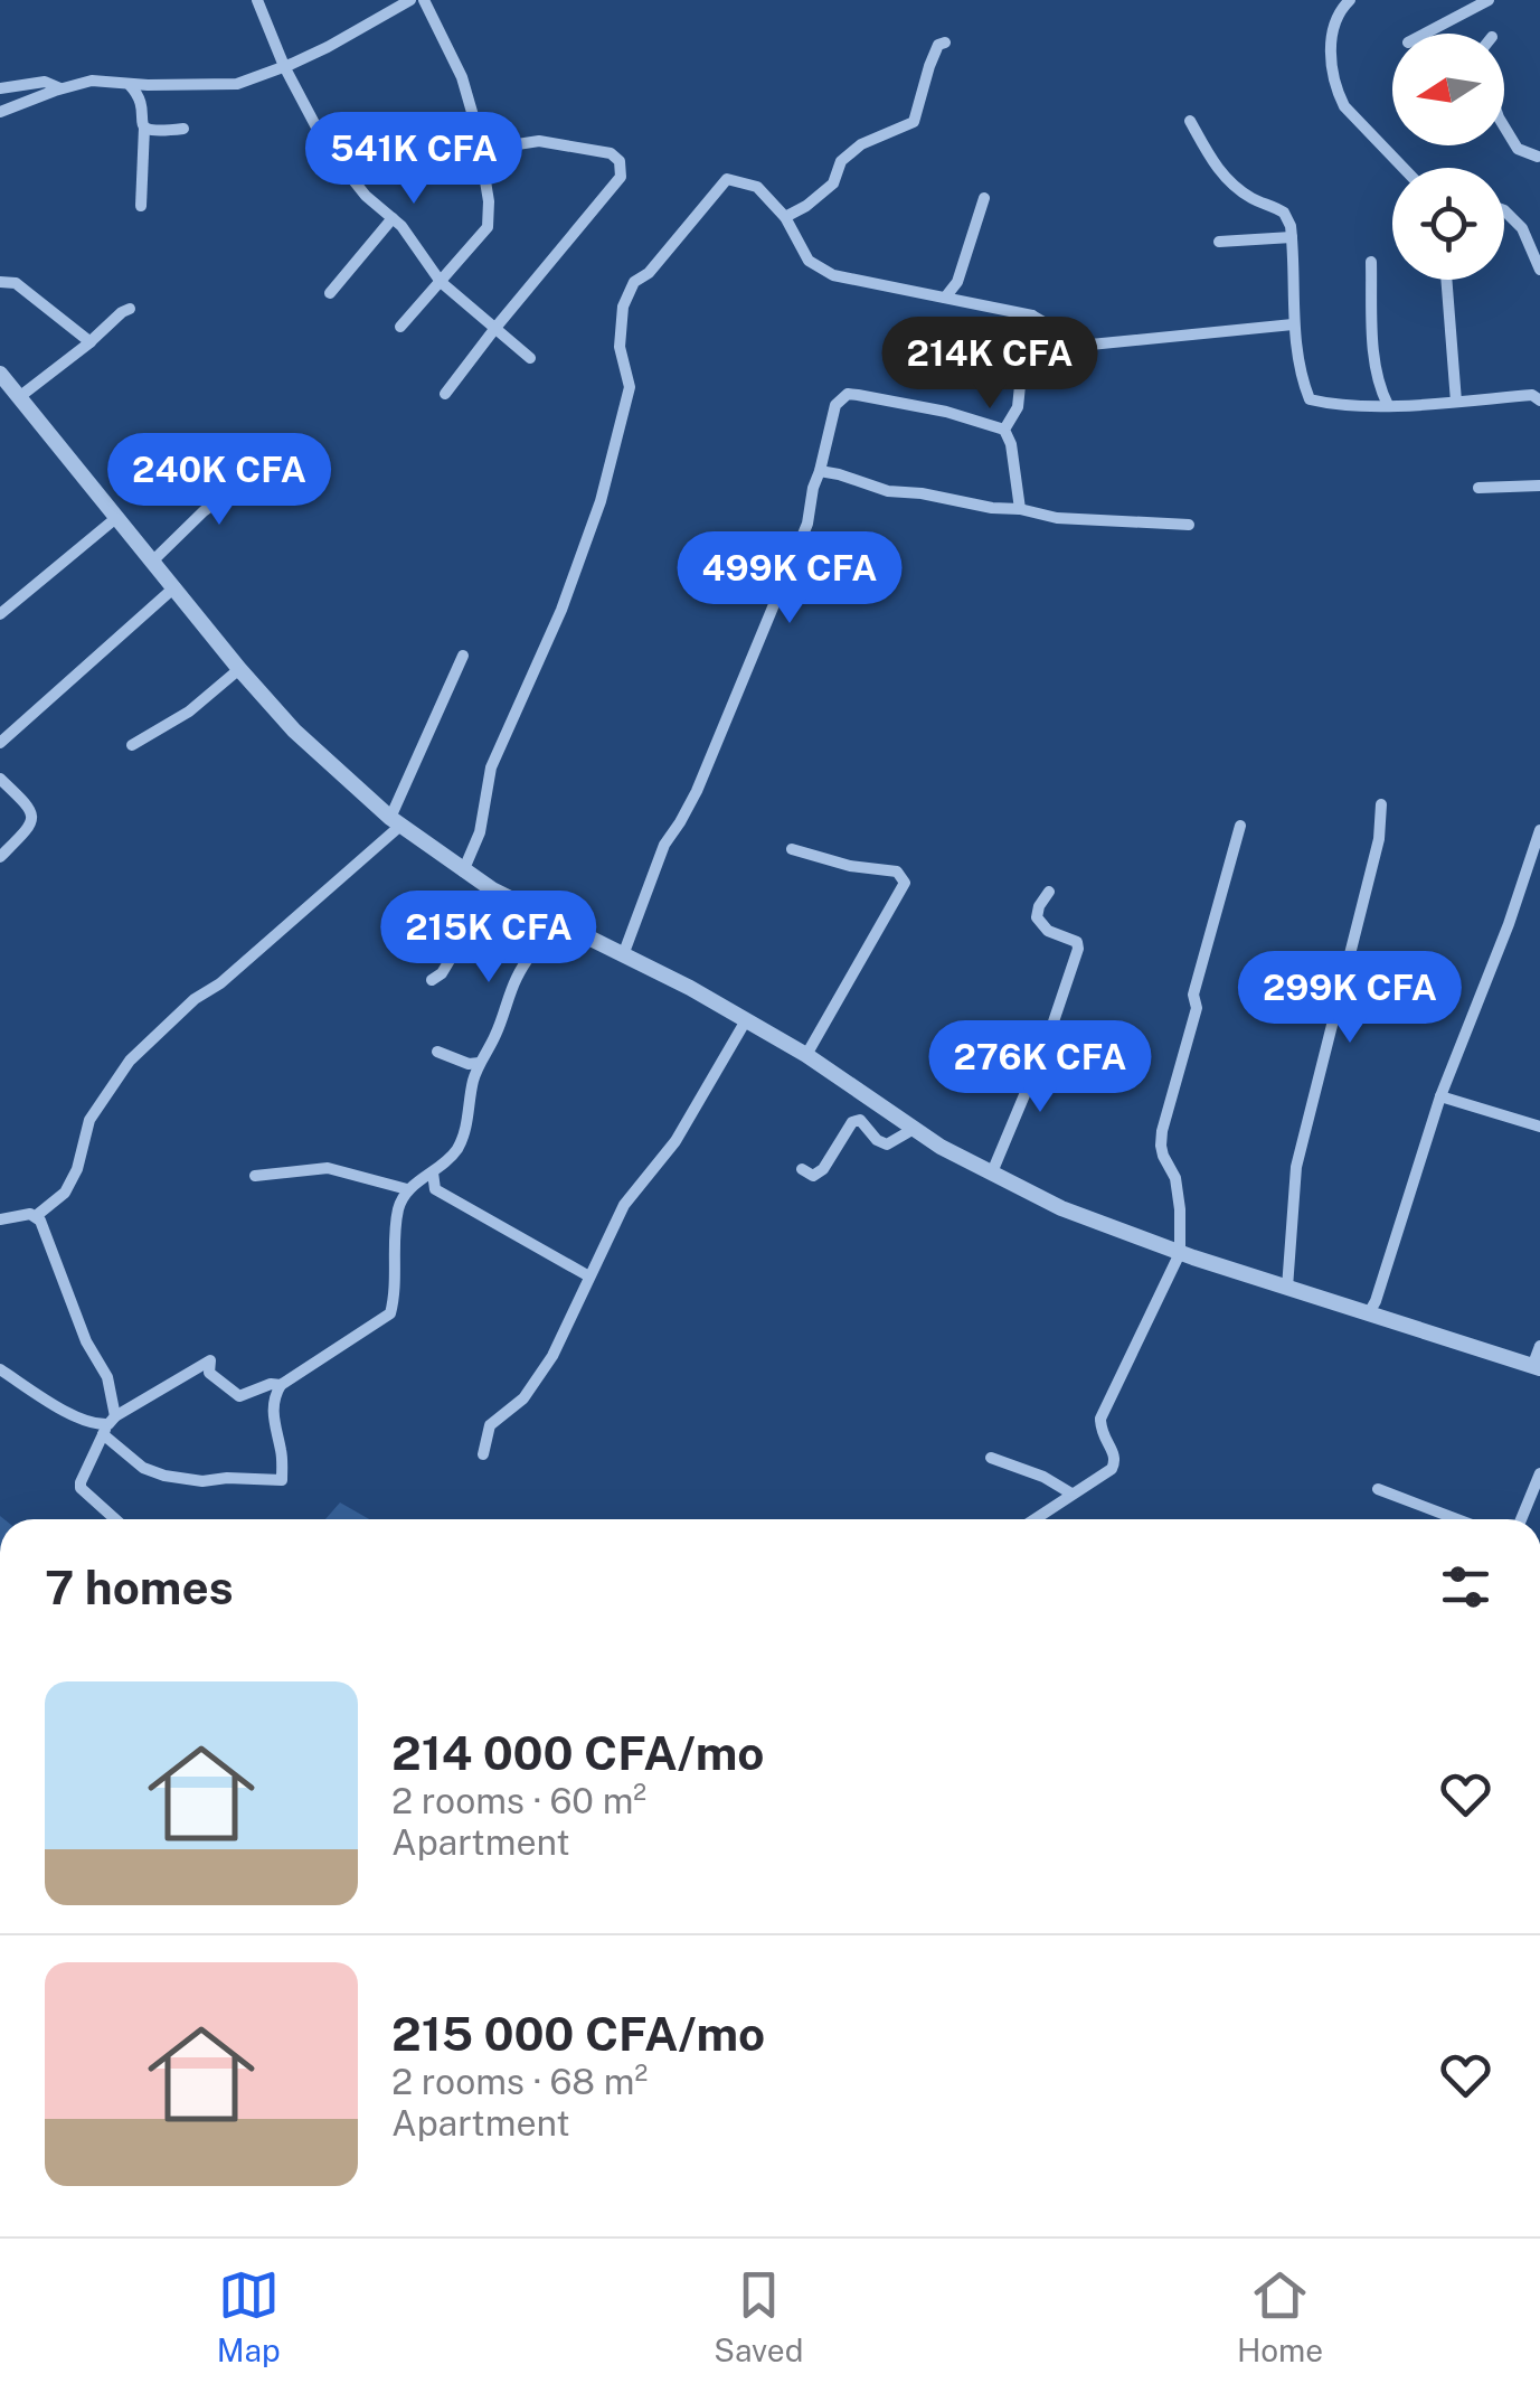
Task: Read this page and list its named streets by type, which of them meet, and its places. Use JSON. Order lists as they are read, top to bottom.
{
  "north": "left",
  "page": {
    "price": [
      "541K CFA",
      "214K CFA",
      "240K CFA",
      "499K CFA",
      "215K CFA",
      "299K CFA",
      "276K CFA"
    ],
    "heading": "7 homes",
    "list": [
      {
        "name": "214 000 CFA/mo",
        "note": "2 rooms · 60 m² · Apartment"
      },
      {
        "name": "215 000 CFA/mo",
        "note": "2 rooms · 68 m² · Apartment"
      }
    ],
    "tabs": ["Map", "Saved", "Home"]
  }
}
